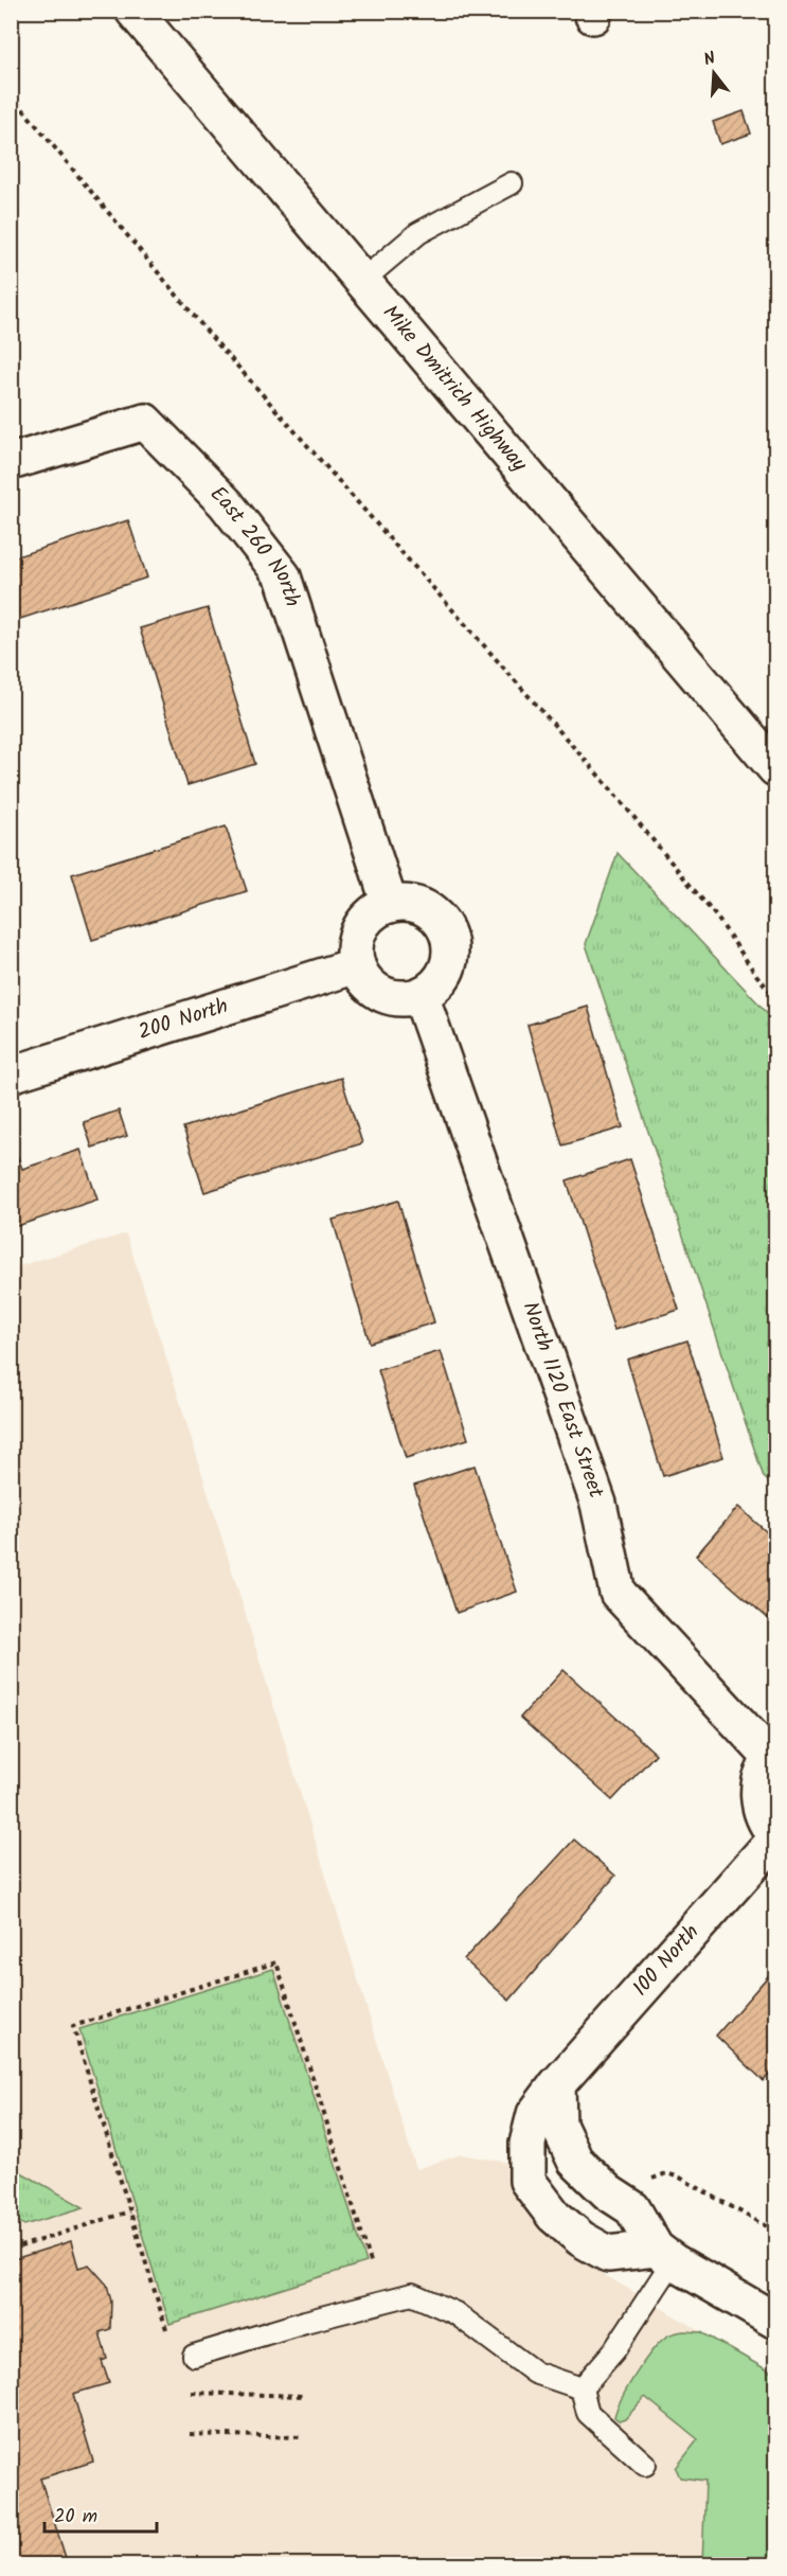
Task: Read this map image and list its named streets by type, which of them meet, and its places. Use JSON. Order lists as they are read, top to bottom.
{
  "streets": {
    "main road": [
      "Mike Dmitrich Highway",
      "East 260 North",
      "200 North",
      "North 1120 East Street",
      "100 North"
    ]
  },
  "crossings": [
    ["East 260 North", "200 North"],
    ["East 260 North", "North 1120 East Street"],
    ["200 North", "North 1120 East Street"]
  ],
  "scale_bar": "20 m",
  "north": "top"
}
